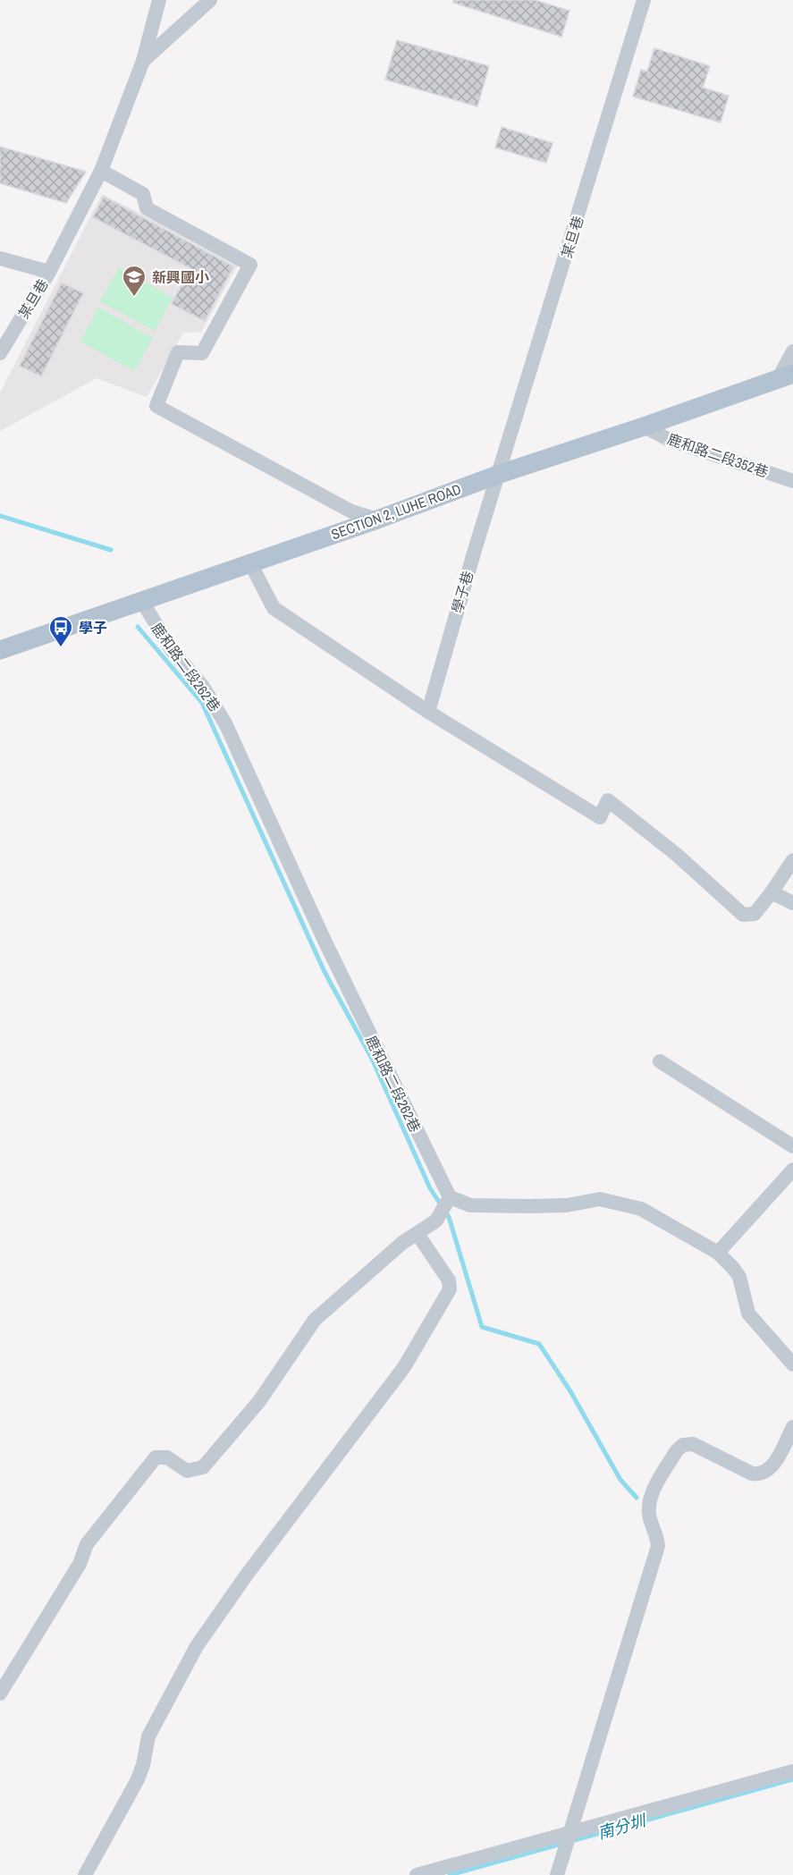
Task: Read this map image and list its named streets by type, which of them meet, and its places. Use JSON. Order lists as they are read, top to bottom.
{
  "streets": {
    "main road": ["SECTION 2, LUHE ROAD"],
    "street": [
      "某旦巷",
      "鹿和路二段352巷",
      "學子巷",
      "鹿和路二段262巷"
    ]
  },
  "crossings": [
    ["某旦巷", "SECTION 2, LUHE ROAD"],
    ["某旦巷", "學子巷"],
    ["鹿和路二段352巷", "SECTION 2, LUHE ROAD"],
    ["SECTION 2, LUHE ROAD", "學子巷"],
    ["SECTION 2, LUHE ROAD", "鹿和路二段262巷"]
  ],
  "water": ["南分圳"],
  "places": {
    "school or university": ["新興國小"],
    "bus stop": ["學子"]
  }
}
